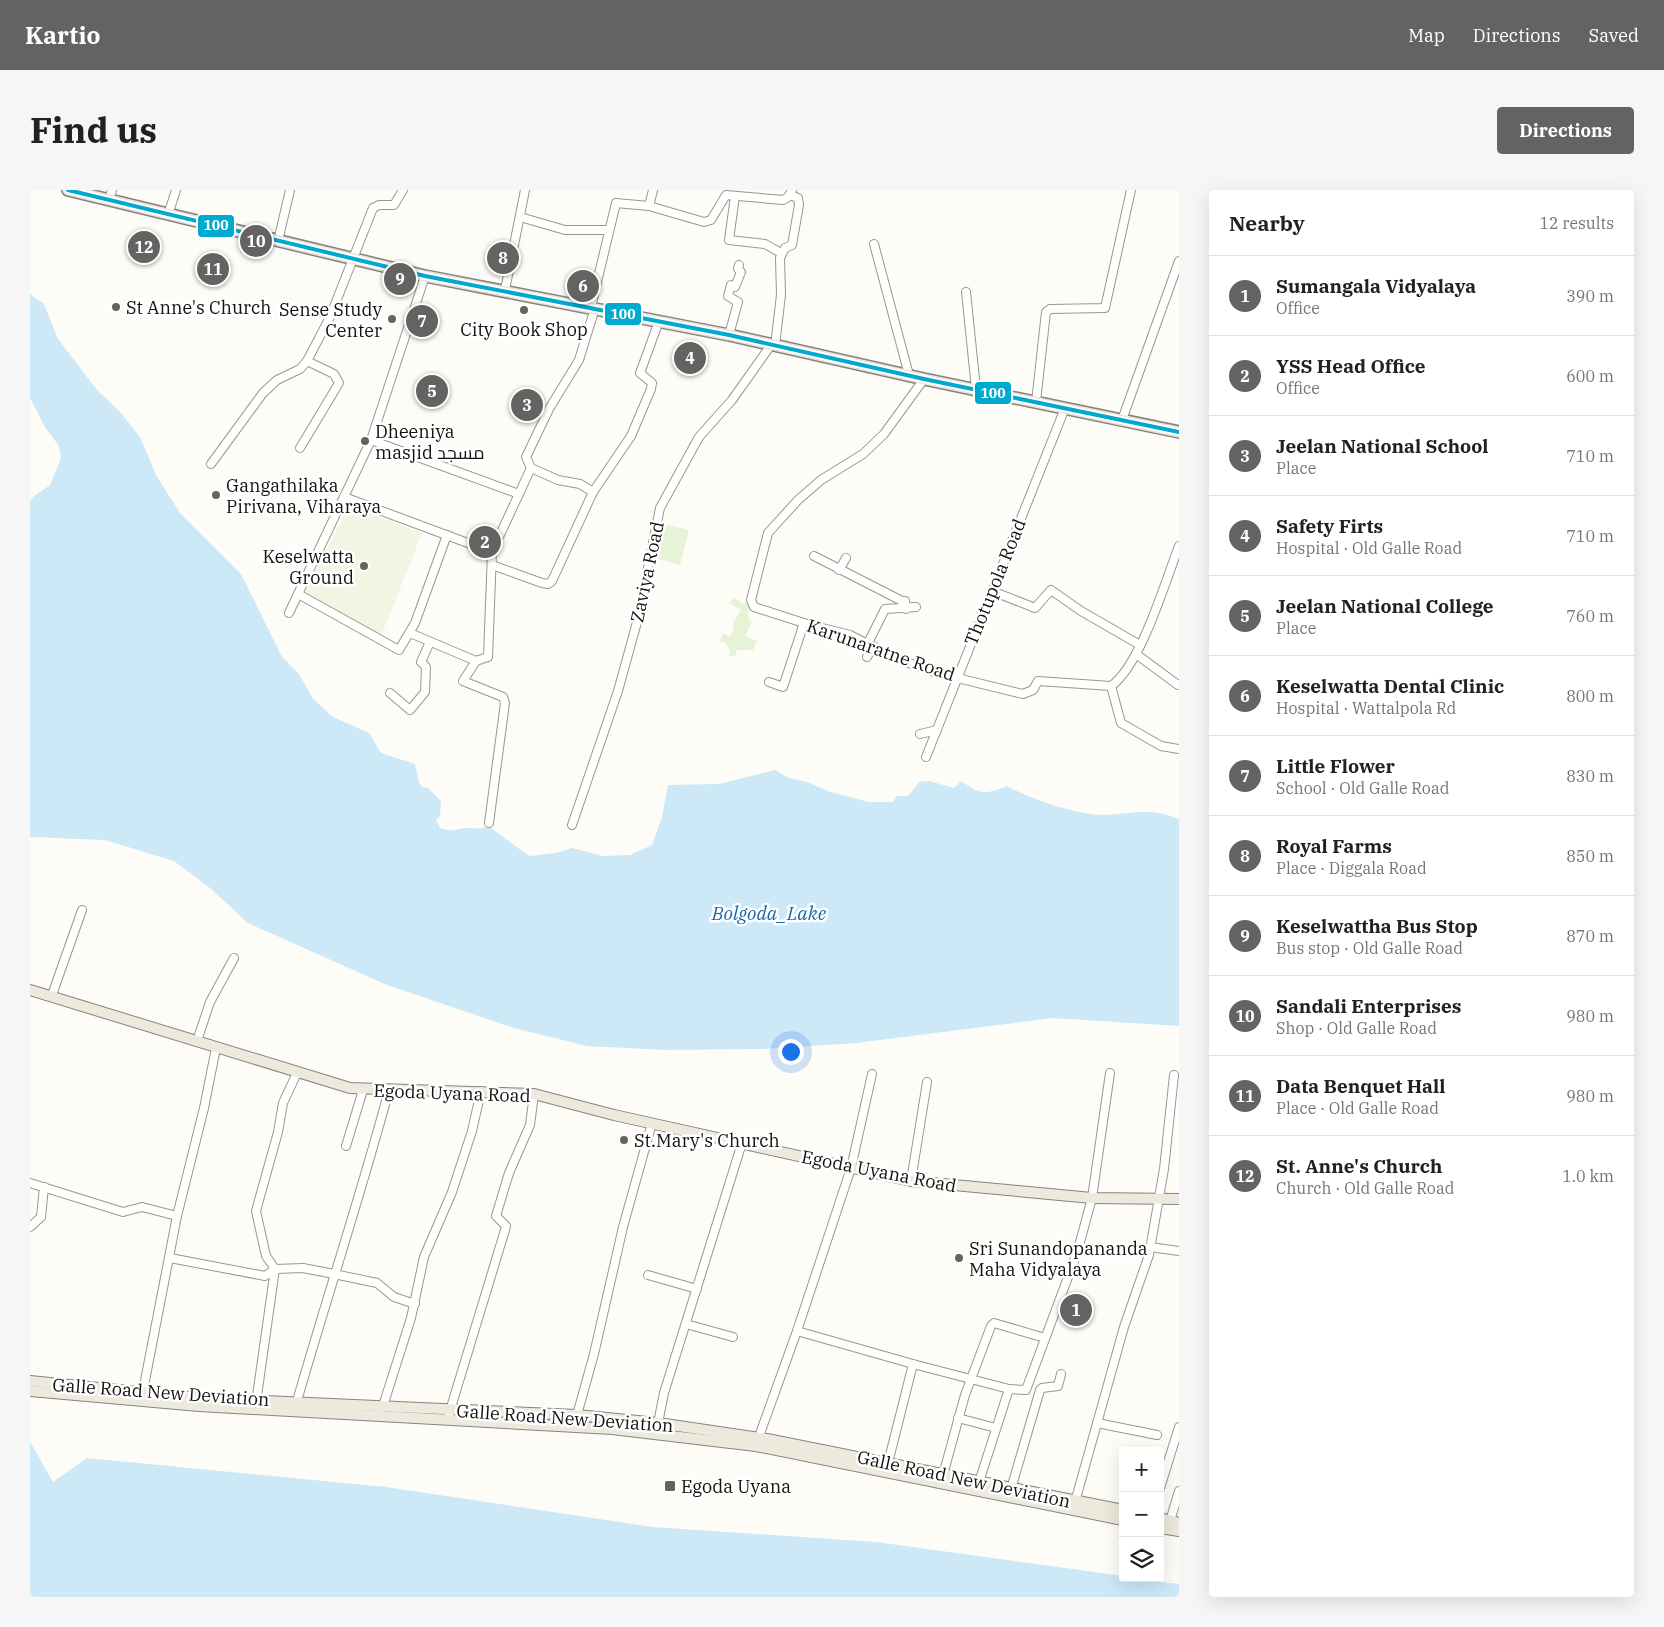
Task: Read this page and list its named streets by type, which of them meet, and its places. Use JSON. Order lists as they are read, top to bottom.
{
  "streets": {
    "main road": ["Egoda Uyana Road", "Galle Road New Deviation"],
    "street": ["Zaviya Road", "Thotupola Road", "Karunaratne Road"]
  },
  "crossings": [
    ["Thotupola Road", "Karunaratne Road"]
  ],
  "water": ["Bolgoda_Lake"],
  "places": {
    "other": [
      "St Anne's Church",
      "City Book Shop",
      "Sense Study Center",
      "Dheeniya masjid مسجد",
      "Gangathilaka Pirivana, Viharaya",
      "Keselwatta Ground",
      "St.Mary's Church",
      "Sri Sunandopananda Maha Vidyalaya"
    ],
    "transit": ["Egoda Uyana"]
  },
  "lines": ["transit line 100"],
  "page": {
    "header": "Kartio",
    "nav": ["Map", "Directions", "Saved"],
    "title": "Find us",
    "buttons": "Directions",
    "heading": ["Nearby", "12 results"],
    "pins": [
      "10",
      "12",
      "8",
      "11",
      "9",
      "6",
      "7",
      "4",
      "5",
      "3",
      "2",
      "1"
    ],
    "list": [
      {
        "mark": "1",
        "name": "Sumangala Vidyalaya",
        "note": "Office",
        "value": "390 m"
      },
      {
        "mark": "2",
        "name": "YSS Head Office",
        "note": "Office",
        "value": "600 m"
      },
      {
        "mark": "3",
        "name": "Jeelan National School",
        "note": "Place",
        "value": "710 m"
      },
      {
        "mark": "4",
        "name": "Safety Firts",
        "note": "Hospital · Old Galle Road",
        "value": "710 m"
      },
      {
        "mark": "5",
        "name": "Jeelan National College",
        "note": "Place",
        "value": "760 m"
      },
      {
        "mark": "6",
        "name": "Keselwatta Dental Clinic",
        "note": "Hospital · Wattalpola Rd",
        "value": "800 m"
      },
      {
        "mark": "7",
        "name": "Little Flower",
        "note": "School · Old Galle Road",
        "value": "830 m"
      },
      {
        "mark": "8",
        "name": "Royal Farms",
        "note": "Place · Diggala Road",
        "value": "850 m"
      },
      {
        "mark": "9",
        "name": "Keselwattha Bus Stop",
        "note": "Bus stop · Old Galle Road",
        "value": "870 m"
      },
      {
        "mark": "10",
        "name": "Sandali Enterprises",
        "note": "Shop · Old Galle Road",
        "value": "980 m"
      },
      {
        "mark": "11",
        "name": "Data Benquet Hall",
        "note": "Place · Old Galle Road",
        "value": "980 m"
      },
      {
        "mark": "12",
        "name": "St. Anne's Church",
        "note": "Church · Old Galle Road",
        "value": "1.0 km"
      }
    ],
    "map_buttons": ["+", "−"]
  }
}
